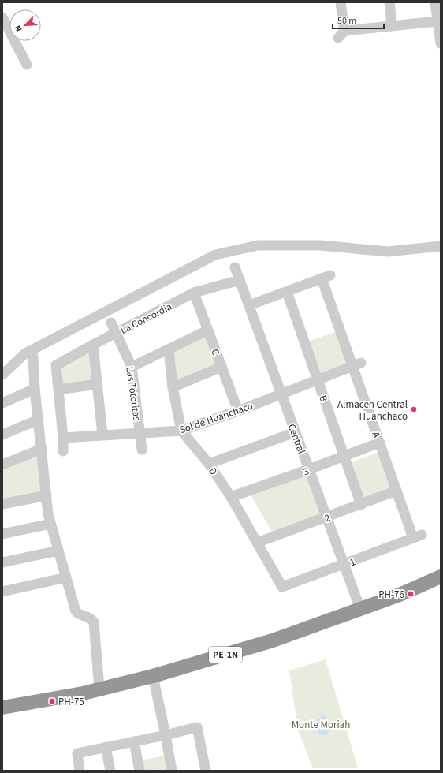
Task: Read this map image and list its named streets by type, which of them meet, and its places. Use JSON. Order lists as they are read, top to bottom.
{
  "streets": {
    "highway": ["PE-1N"],
    "street": [
      "La Concordia",
      "C",
      "Las Totoritas",
      "B",
      "Sol de Huanchaco",
      "A",
      "Central",
      "D",
      "3",
      "2",
      "1"
    ]
  },
  "crossings": [
    ["La Concordia", "C"],
    ["La Concordia", "Las Totoritas"],
    ["La Concordia", "Central"],
    ["C", "Sol de Huanchaco"],
    ["Las Totoritas", "Sol de Huanchaco"],
    ["B", "Sol de Huanchaco"],
    ["B", "A"],
    ["B", "3"],
    ["B", "2"],
    ["Sol de Huanchaco", "A"],
    ["Sol de Huanchaco", "Central"],
    ["Sol de Huanchaco", "D"],
    ["A", "3"],
    ["A", "2"],
    ["A", "1"],
    ["Central", "3"],
    ["Central", "2"],
    ["Central", "1"],
    ["Central", "PE-1N"],
    ["D", "3"],
    ["D", "2"],
    ["D", "1"]
  ],
  "parks": ["Monte Moriah"],
  "places": {
    "other": ["Almacen Central Huanchaco"],
    "transit": ["PH-76", "PH-75"]
  },
  "scale_bar": "50 m",
  "north": "bottom left"
}
